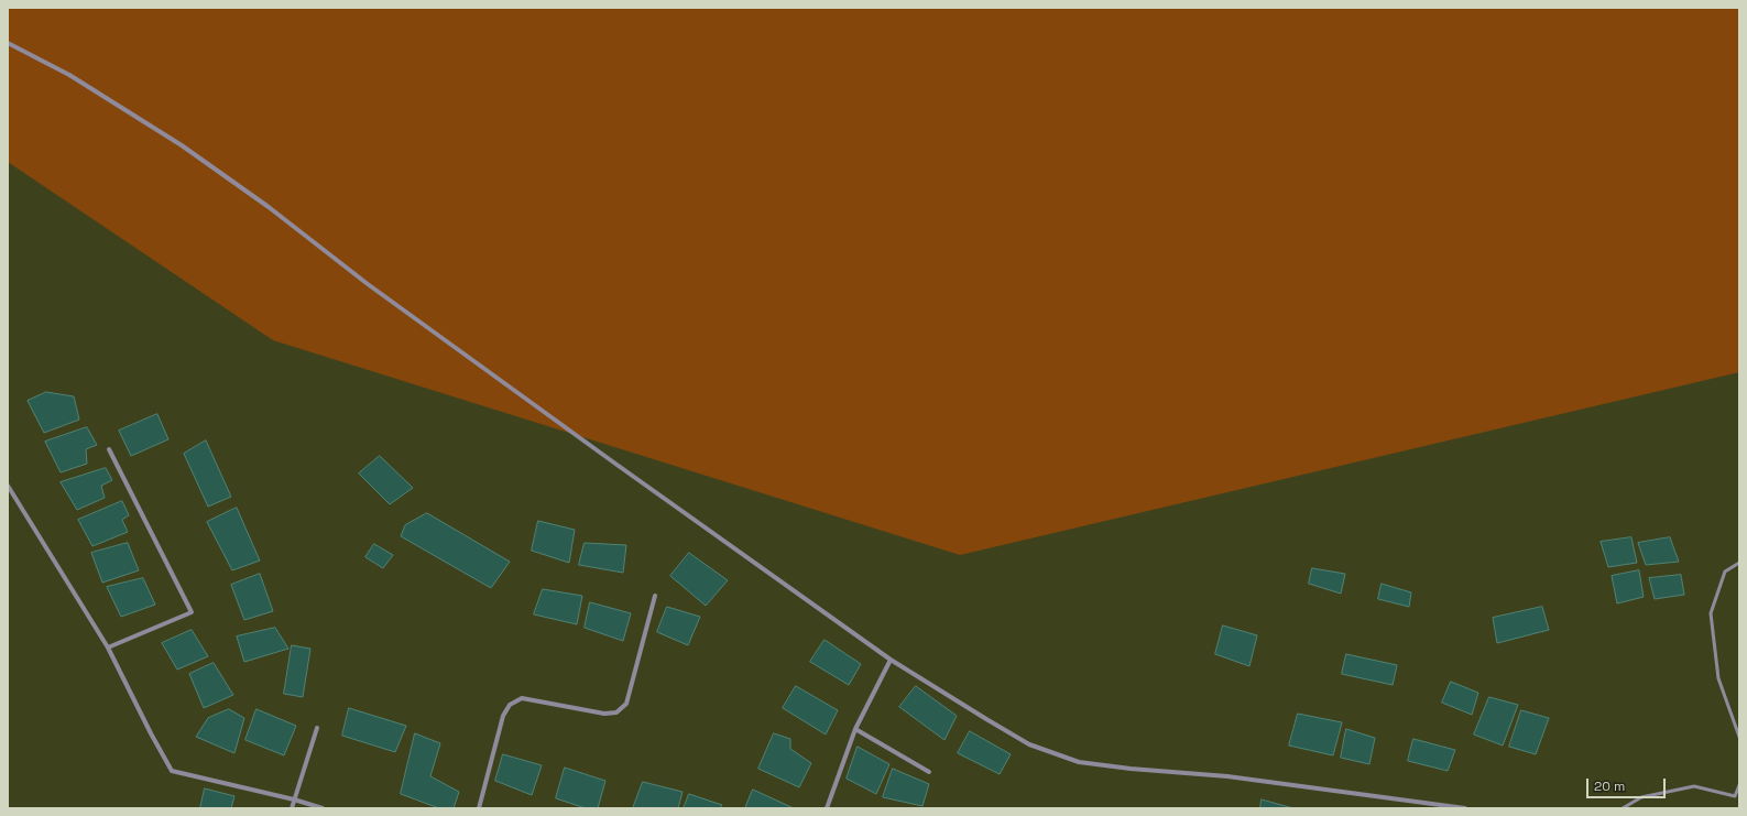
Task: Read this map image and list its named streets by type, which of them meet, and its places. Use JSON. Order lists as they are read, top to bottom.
{
  "scale_bar": "20 m"
}
